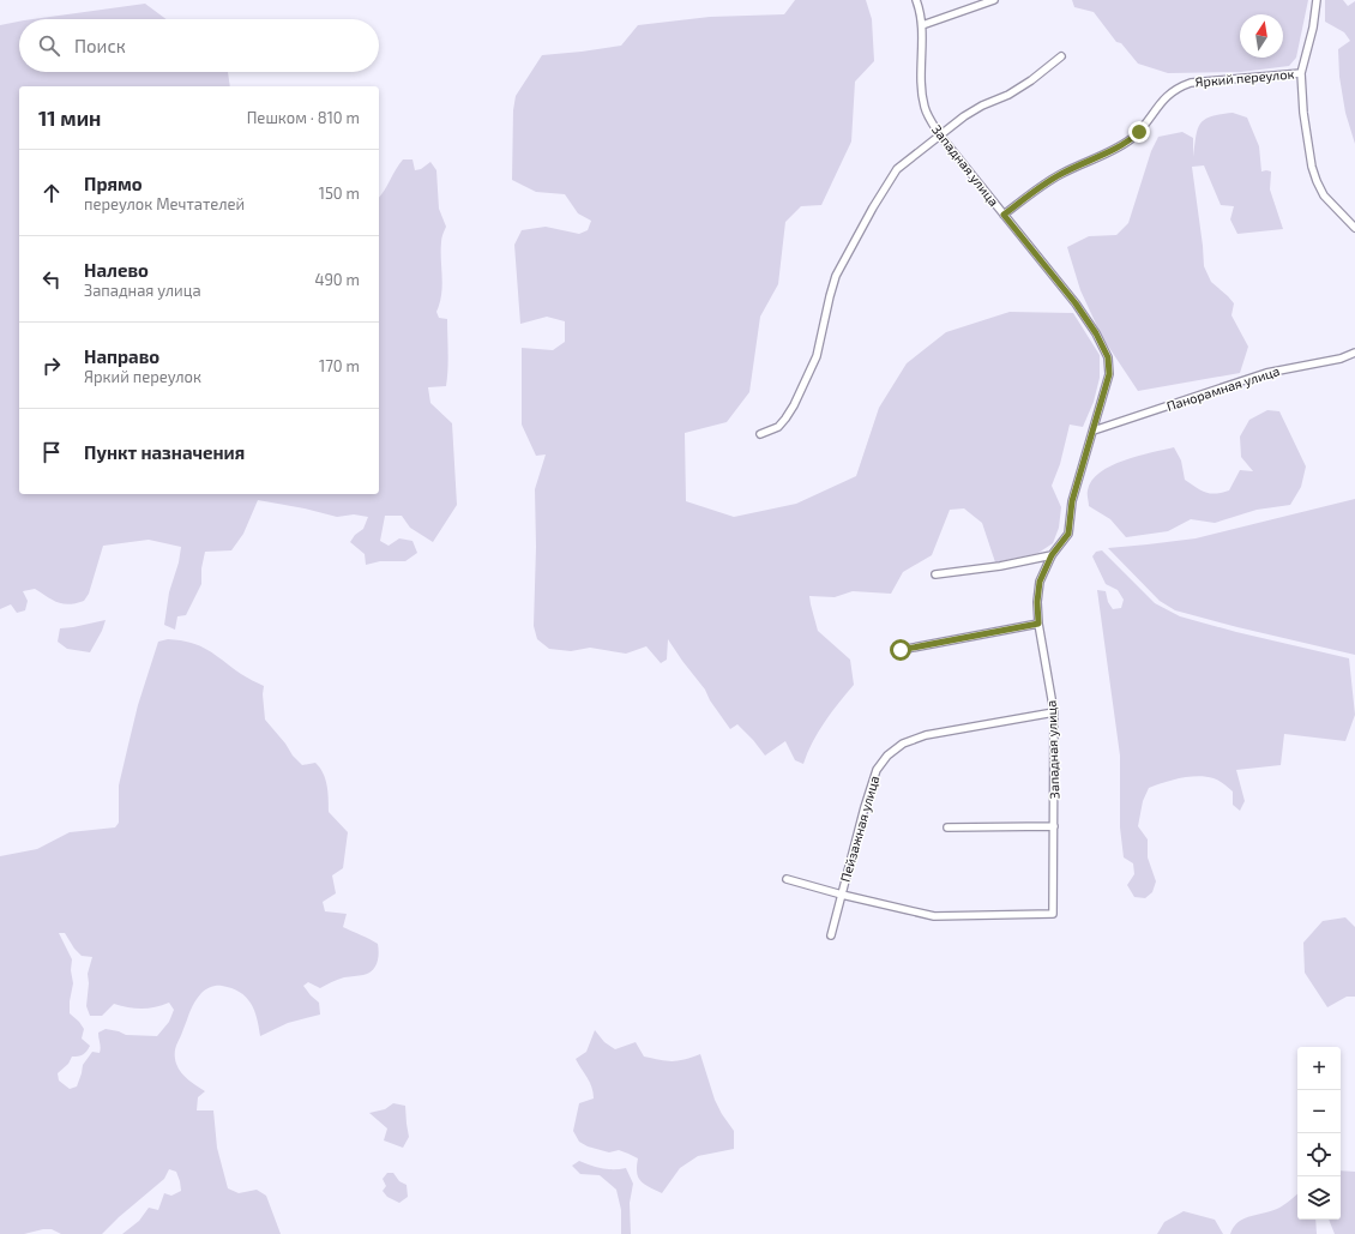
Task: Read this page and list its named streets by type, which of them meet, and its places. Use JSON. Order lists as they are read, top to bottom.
{
  "streets": {
    "street": [
      "Яркий переулок",
      "Западная улица",
      "Панорамная улица",
      "Пейзажная улица"
    ]
  },
  "crossings": [
    ["Яркий переулок", "Западная улица"],
    ["Западная улица", "Панорамная улица"],
    ["Западная улица", "Пейзажная улица"]
  ],
  "north": "top",
  "page": {
    "search": "Поиск",
    "heading": ["11 мин", "Пешком · 810 m"],
    "list": [
      ["Прямо", "переулок Мечтателей", "150 m"],
      ["Налево", "Западная улица", "490 m"],
      ["Направо", "Яркий переулок", "170 m"],
      "Пункт назначения"
    ],
    "map_buttons": ["+", "−"]
  }
}
